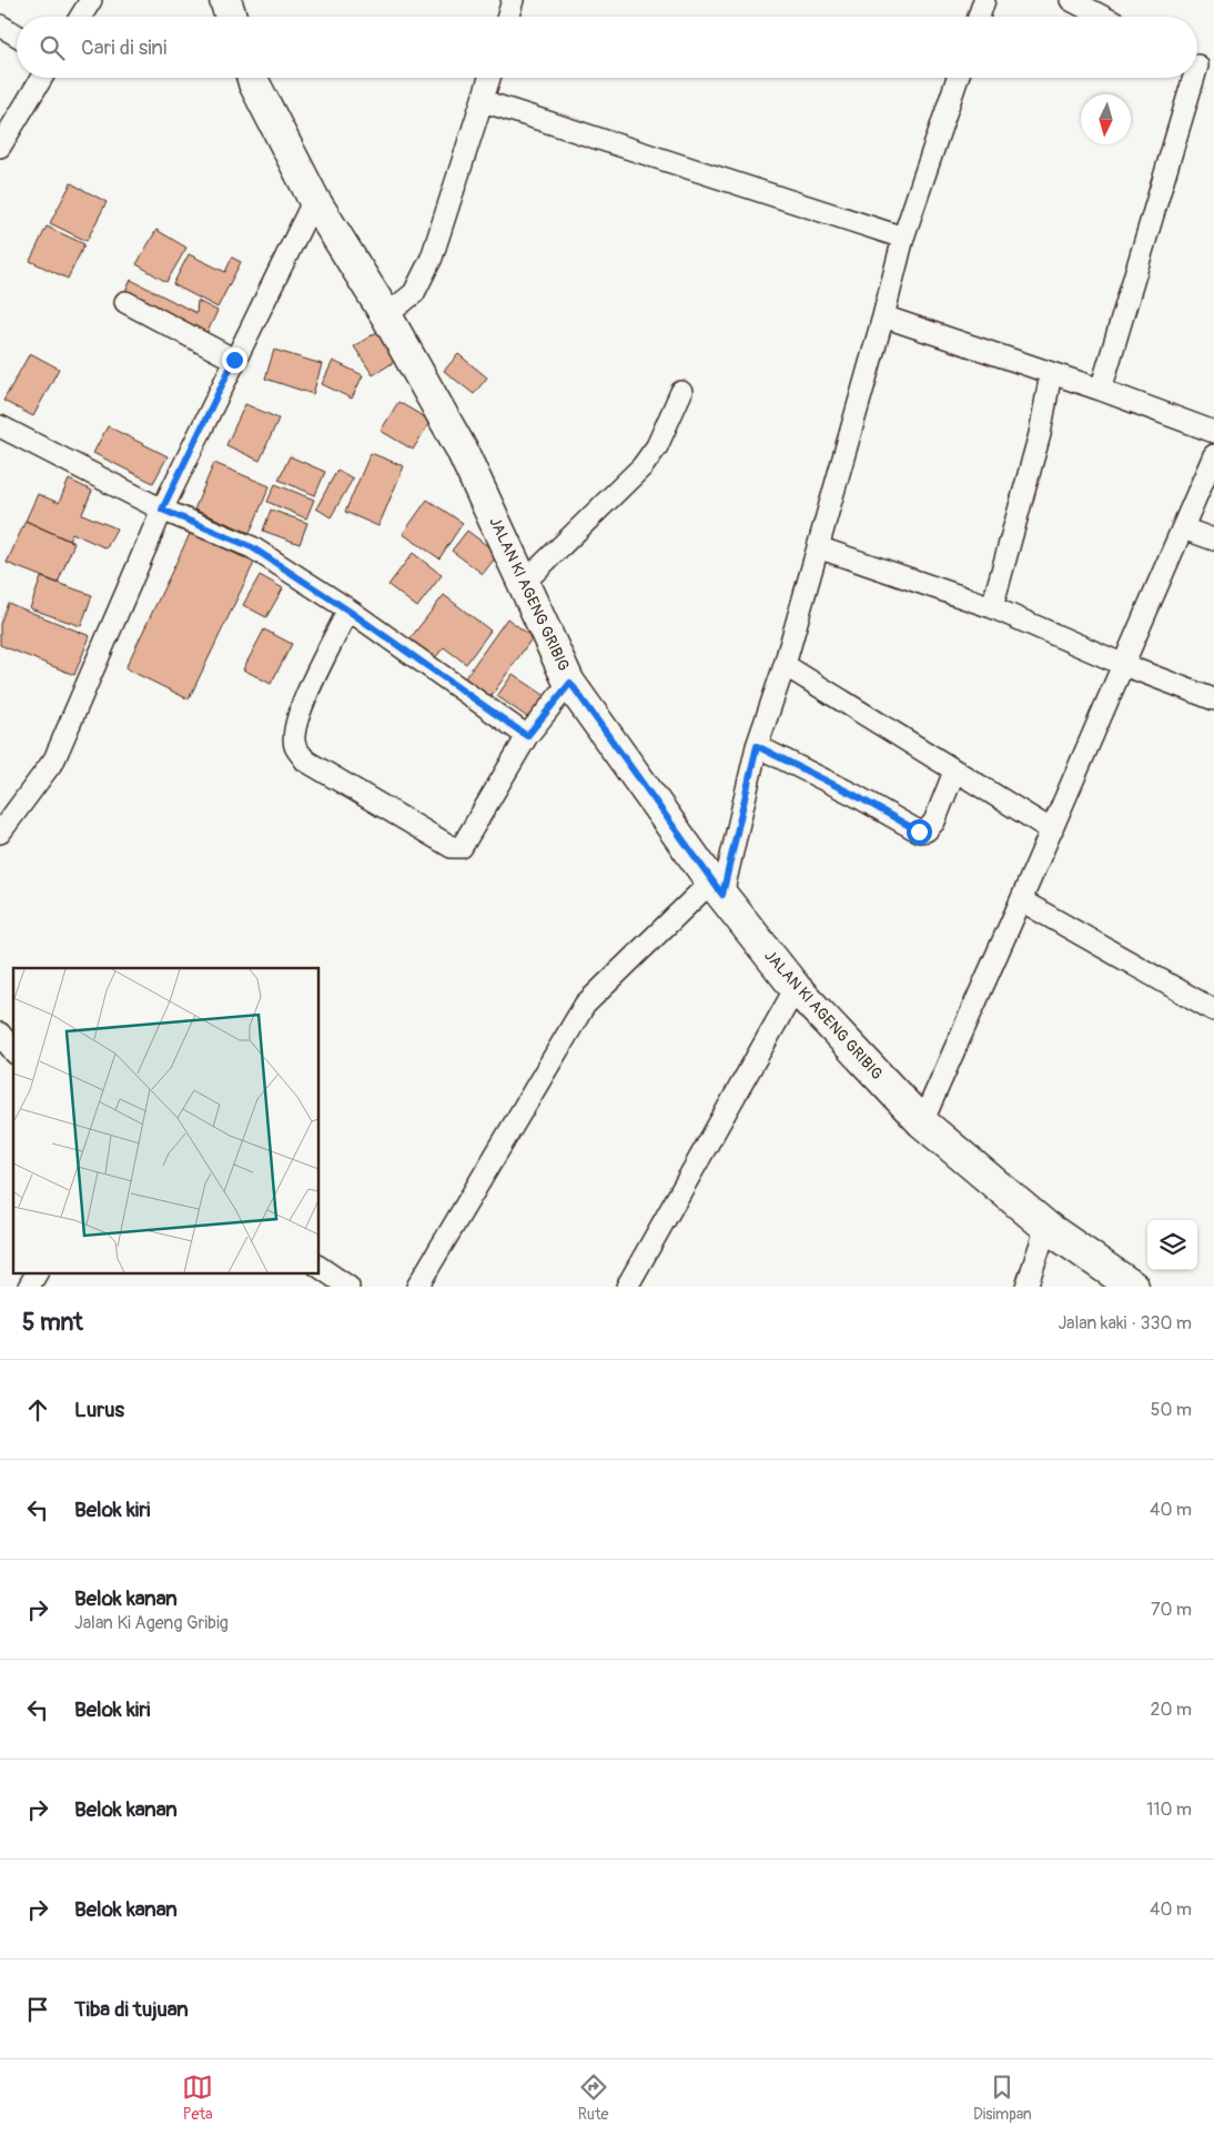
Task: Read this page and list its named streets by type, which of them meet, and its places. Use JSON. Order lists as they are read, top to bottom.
{
  "streets": {
    "main road": ["JALAN KI AGENG GRIBIG"]
  },
  "north": "bottom",
  "page": {
    "search": "Cari di sini",
    "heading": ["5 mnt", "Jalan kaki · 330 m"],
    "list": [
      ["Lurus", "50 m"],
      ["Belok kiri", "40 m"],
      ["Belok kanan", "Jalan Ki Ageng Gribig", "70 m"],
      ["Belok kiri", "20 m"],
      ["Belok kanan", "110 m"],
      ["Belok kanan", "40 m"],
      "Tiba di tujuan"
    ],
    "nav": ["Peta", "Rute", "Disimpan"]
  }
}
